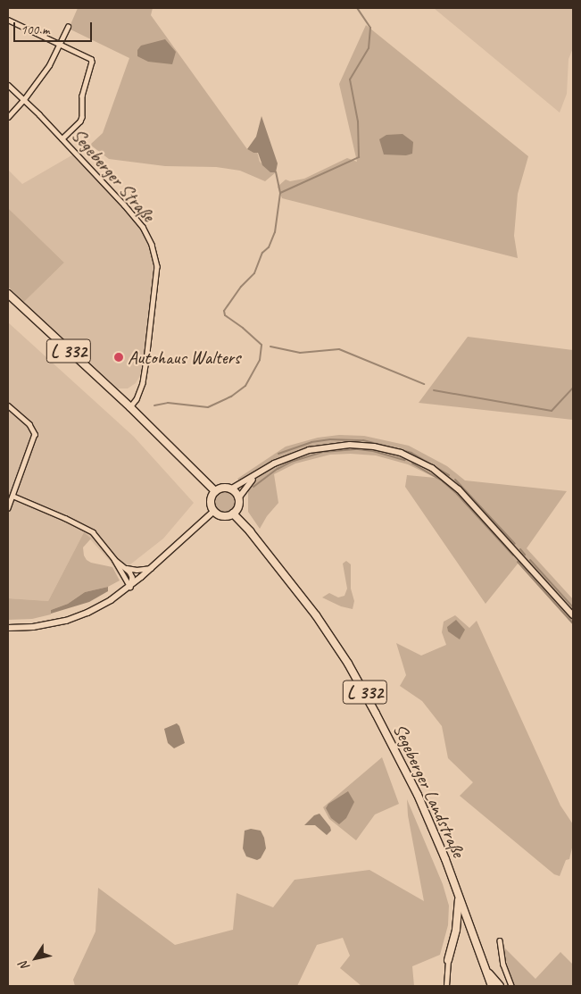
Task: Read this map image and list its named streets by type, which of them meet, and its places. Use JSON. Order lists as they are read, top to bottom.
{
  "streets": {
    "main road": ["L 332", "Segeberger Landstraße"],
    "street": ["Segeberger Straße"]
  },
  "crossings": [
    ["Segeberger Straße", "L 332"],
    ["L 332", "Segeberger Landstraße"]
  ],
  "places": ["Autohaus Walters"],
  "scale_bar": "100 m",
  "north": "bottom left"
}
